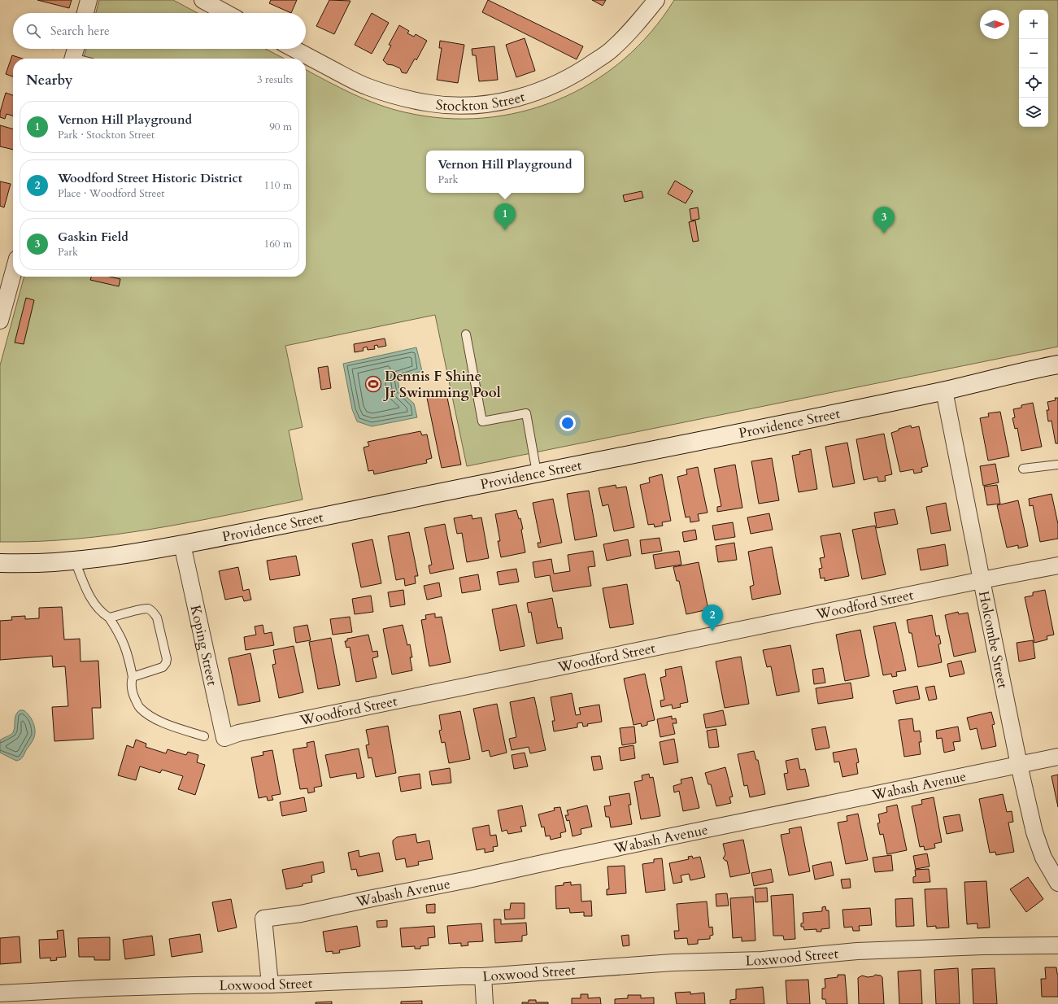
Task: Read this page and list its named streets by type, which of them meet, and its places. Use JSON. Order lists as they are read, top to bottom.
{
  "streets": {
    "main road": ["Providence Street"],
    "street": [
      "Stockton Street",
      "Woodford Street",
      "Holcombe Street",
      "Koping Street",
      "Wabash Avenue",
      "Loxwood Street"
    ]
  },
  "crossings": [
    ["Providence Street", "Holcombe Street"],
    ["Providence Street", "Koping Street"],
    ["Woodford Street", "Holcombe Street"],
    ["Woodford Street", "Koping Street"],
    ["Holcombe Street", "Wabash Avenue"],
    ["Wabash Avenue", "Loxwood Street"]
  ],
  "places": {
    "sports": ["Dennis F Shine Jr Swimming Pool"]
  },
  "north": "right",
  "page": {
    "map_buttons": ["+", "−"],
    "search": "Search here",
    "heading": ["Nearby", "3 results"],
    "list": [
      {
        "mark": "1",
        "name": "Vernon Hill Playground",
        "note": "Park · Stockton Street",
        "value": "90 m"
      },
      {
        "mark": "2",
        "name": "Woodford Street Historic District",
        "note": "Place · Woodford Street",
        "value": "110 m"
      },
      {
        "mark": "3",
        "name": "Gaskin Field",
        "note": "Park",
        "value": "160 m"
      }
    ],
    "popup": ["Vernon Hill Playground", "Park"],
    "pins": ["1", "3", "2"]
  }
}
